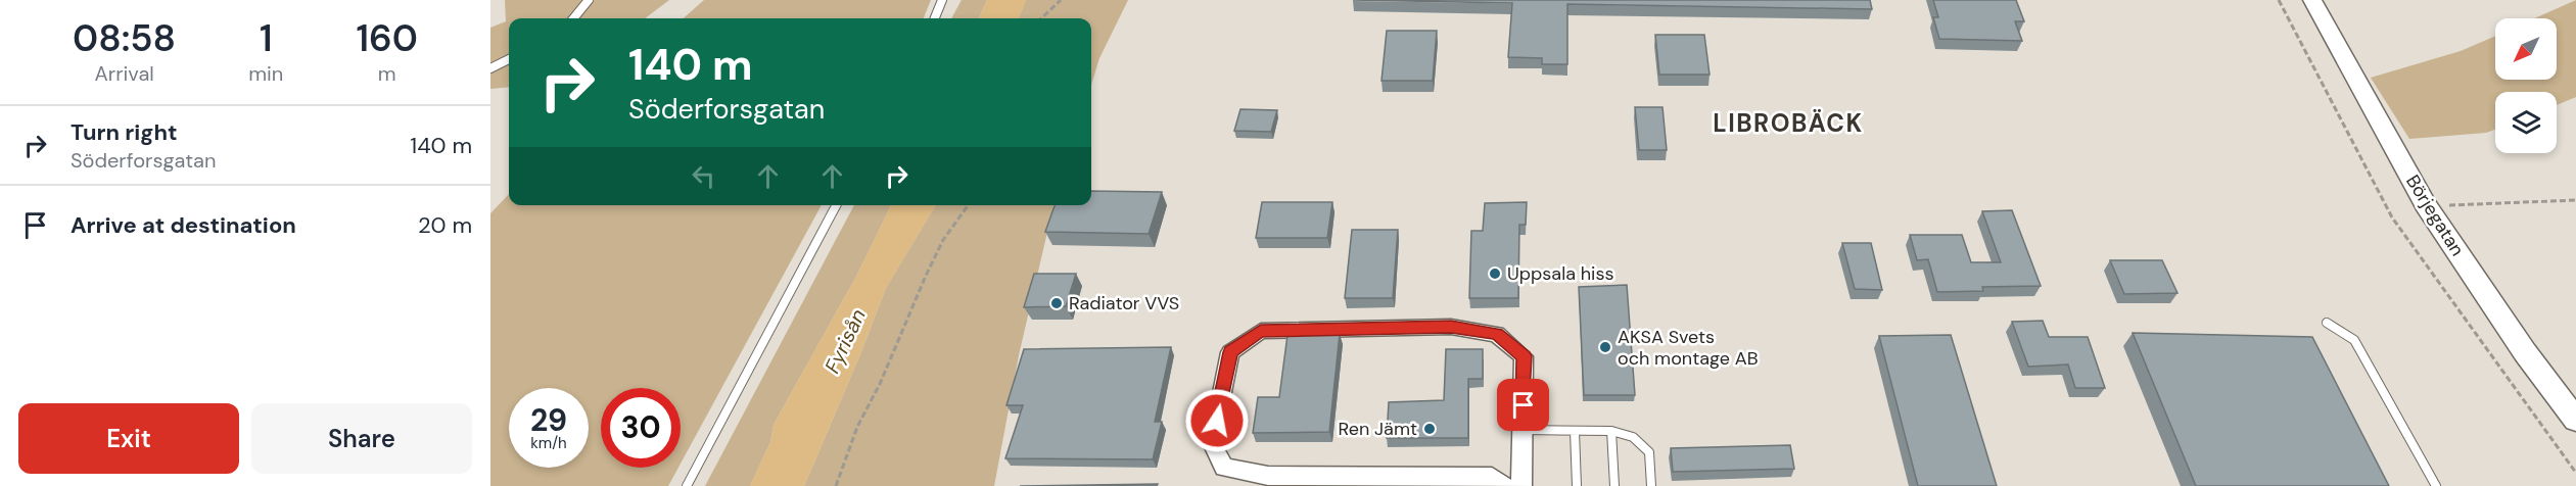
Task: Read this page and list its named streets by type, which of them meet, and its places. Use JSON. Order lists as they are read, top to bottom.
{
  "streets": {
    "main road": ["Börjegatan"]
  },
  "districts": ["LIBROBÄCK"],
  "water": ["Fyrisån"],
  "places": [
    "Uppsala hiss",
    "Radiator VVS",
    "AKSA Svets och montage AB",
    "Ren Jämt"
  ],
  "north": "bottom left",
  "page": {
    "eta": [
      "08:58",
      "Arrival",
      "1",
      "min",
      "160",
      "m"
    ],
    "turn": ["140 m", "Söderforsgatan"],
    "list": [
      {
        "name": "Turn right",
        "note": "Söderforsgatan",
        "value": "140 m"
      },
      {
        "name": "Arrive at destination",
        "value": "20 m"
      }
    ],
    "speed": "29 km/h",
    "limit": "30",
    "buttons": ["Exit", "Share"]
  }
}
